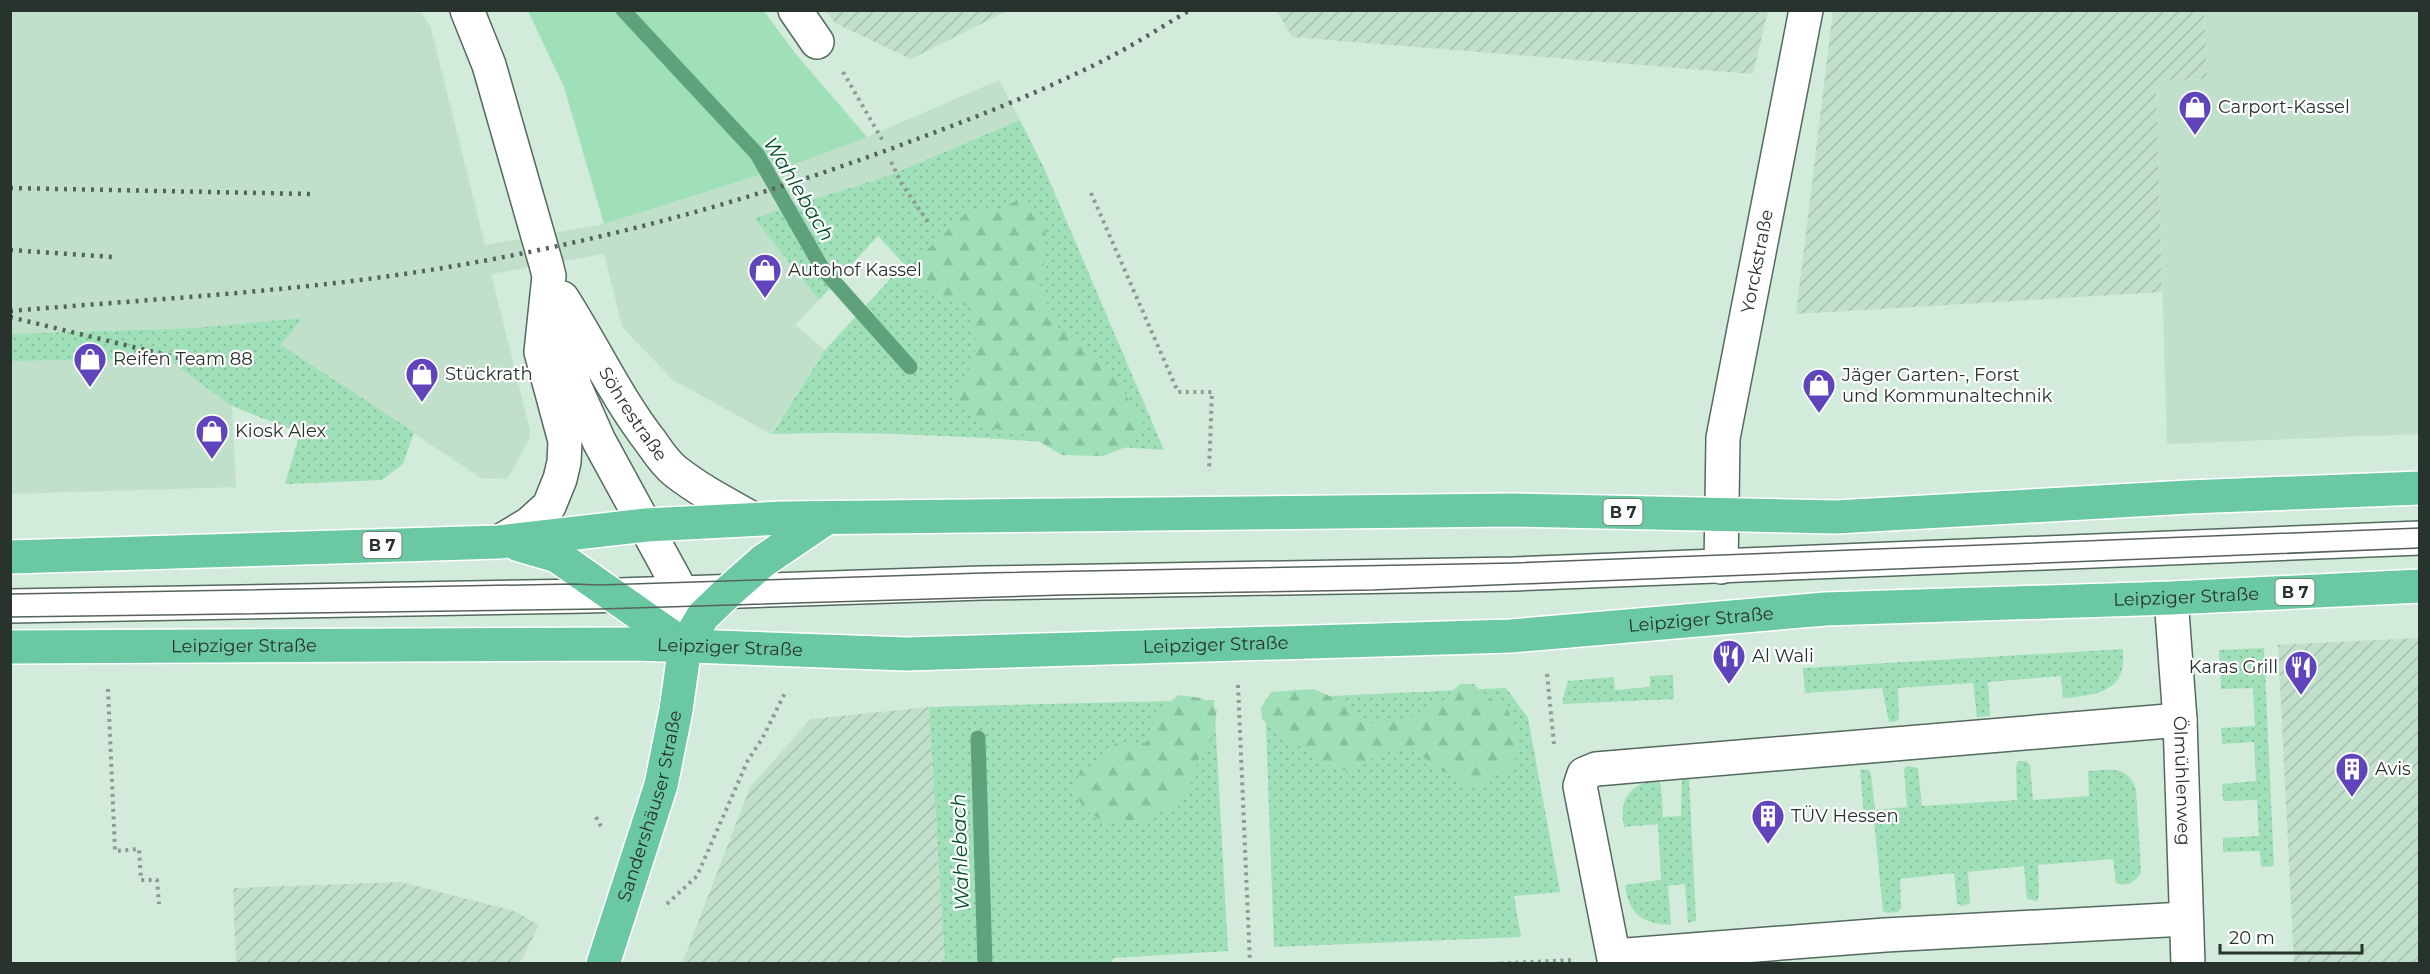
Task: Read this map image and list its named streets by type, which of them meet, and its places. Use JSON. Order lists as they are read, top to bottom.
{
  "streets": {
    "main road": ["B 7", "Leipziger Straße", "Sandershäuser Straße"],
    "street": ["Yorckstraße", "Söhrestraße", "Ölmühlenweg"]
  },
  "crossings": [
    ["Yorckstraße", "B 7"],
    ["Söhrestraße", "B 7"],
    ["B 7", "Sandershäuser Straße"],
    ["Leipziger Straße", "Ölmühlenweg"],
    ["Leipziger Straße", "Sandershäuser Straße"]
  ],
  "water": ["Wahlebach"],
  "places": {
    "shop": [
      "Carport-Kassel",
      "Autohof Kassel",
      "Reifen Team 88",
      "Stückrath",
      "Jäger Garten-, Forst und Kommunaltechnik",
      "Kiosk Alex"
    ],
    "restaurant": ["Al Wali", "Karas Grill"],
    "building": ["Avis", "TÜV Hessen"]
  },
  "scale_bar": "20 m"
}
